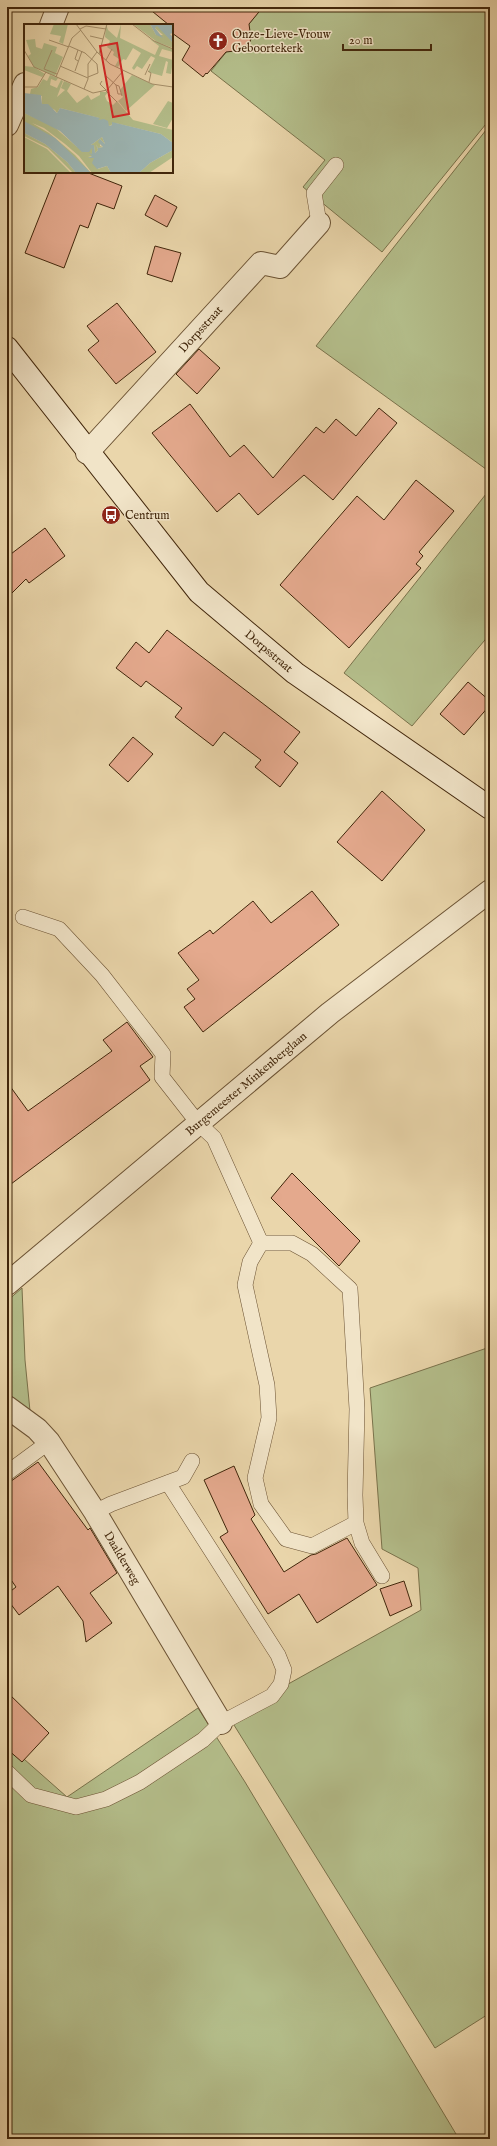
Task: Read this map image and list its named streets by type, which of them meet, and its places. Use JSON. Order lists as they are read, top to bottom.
{
  "streets": {
    "street": ["Dorpsstraat", "Burgemeester Minkenberglaan", "Daalderweg"]
  },
  "places": {
    "church": ["Onze-Lieve-Vrouw Geboortekerk"],
    "bus stop": ["Centrum"]
  },
  "scale_bar": "20 m"
}
